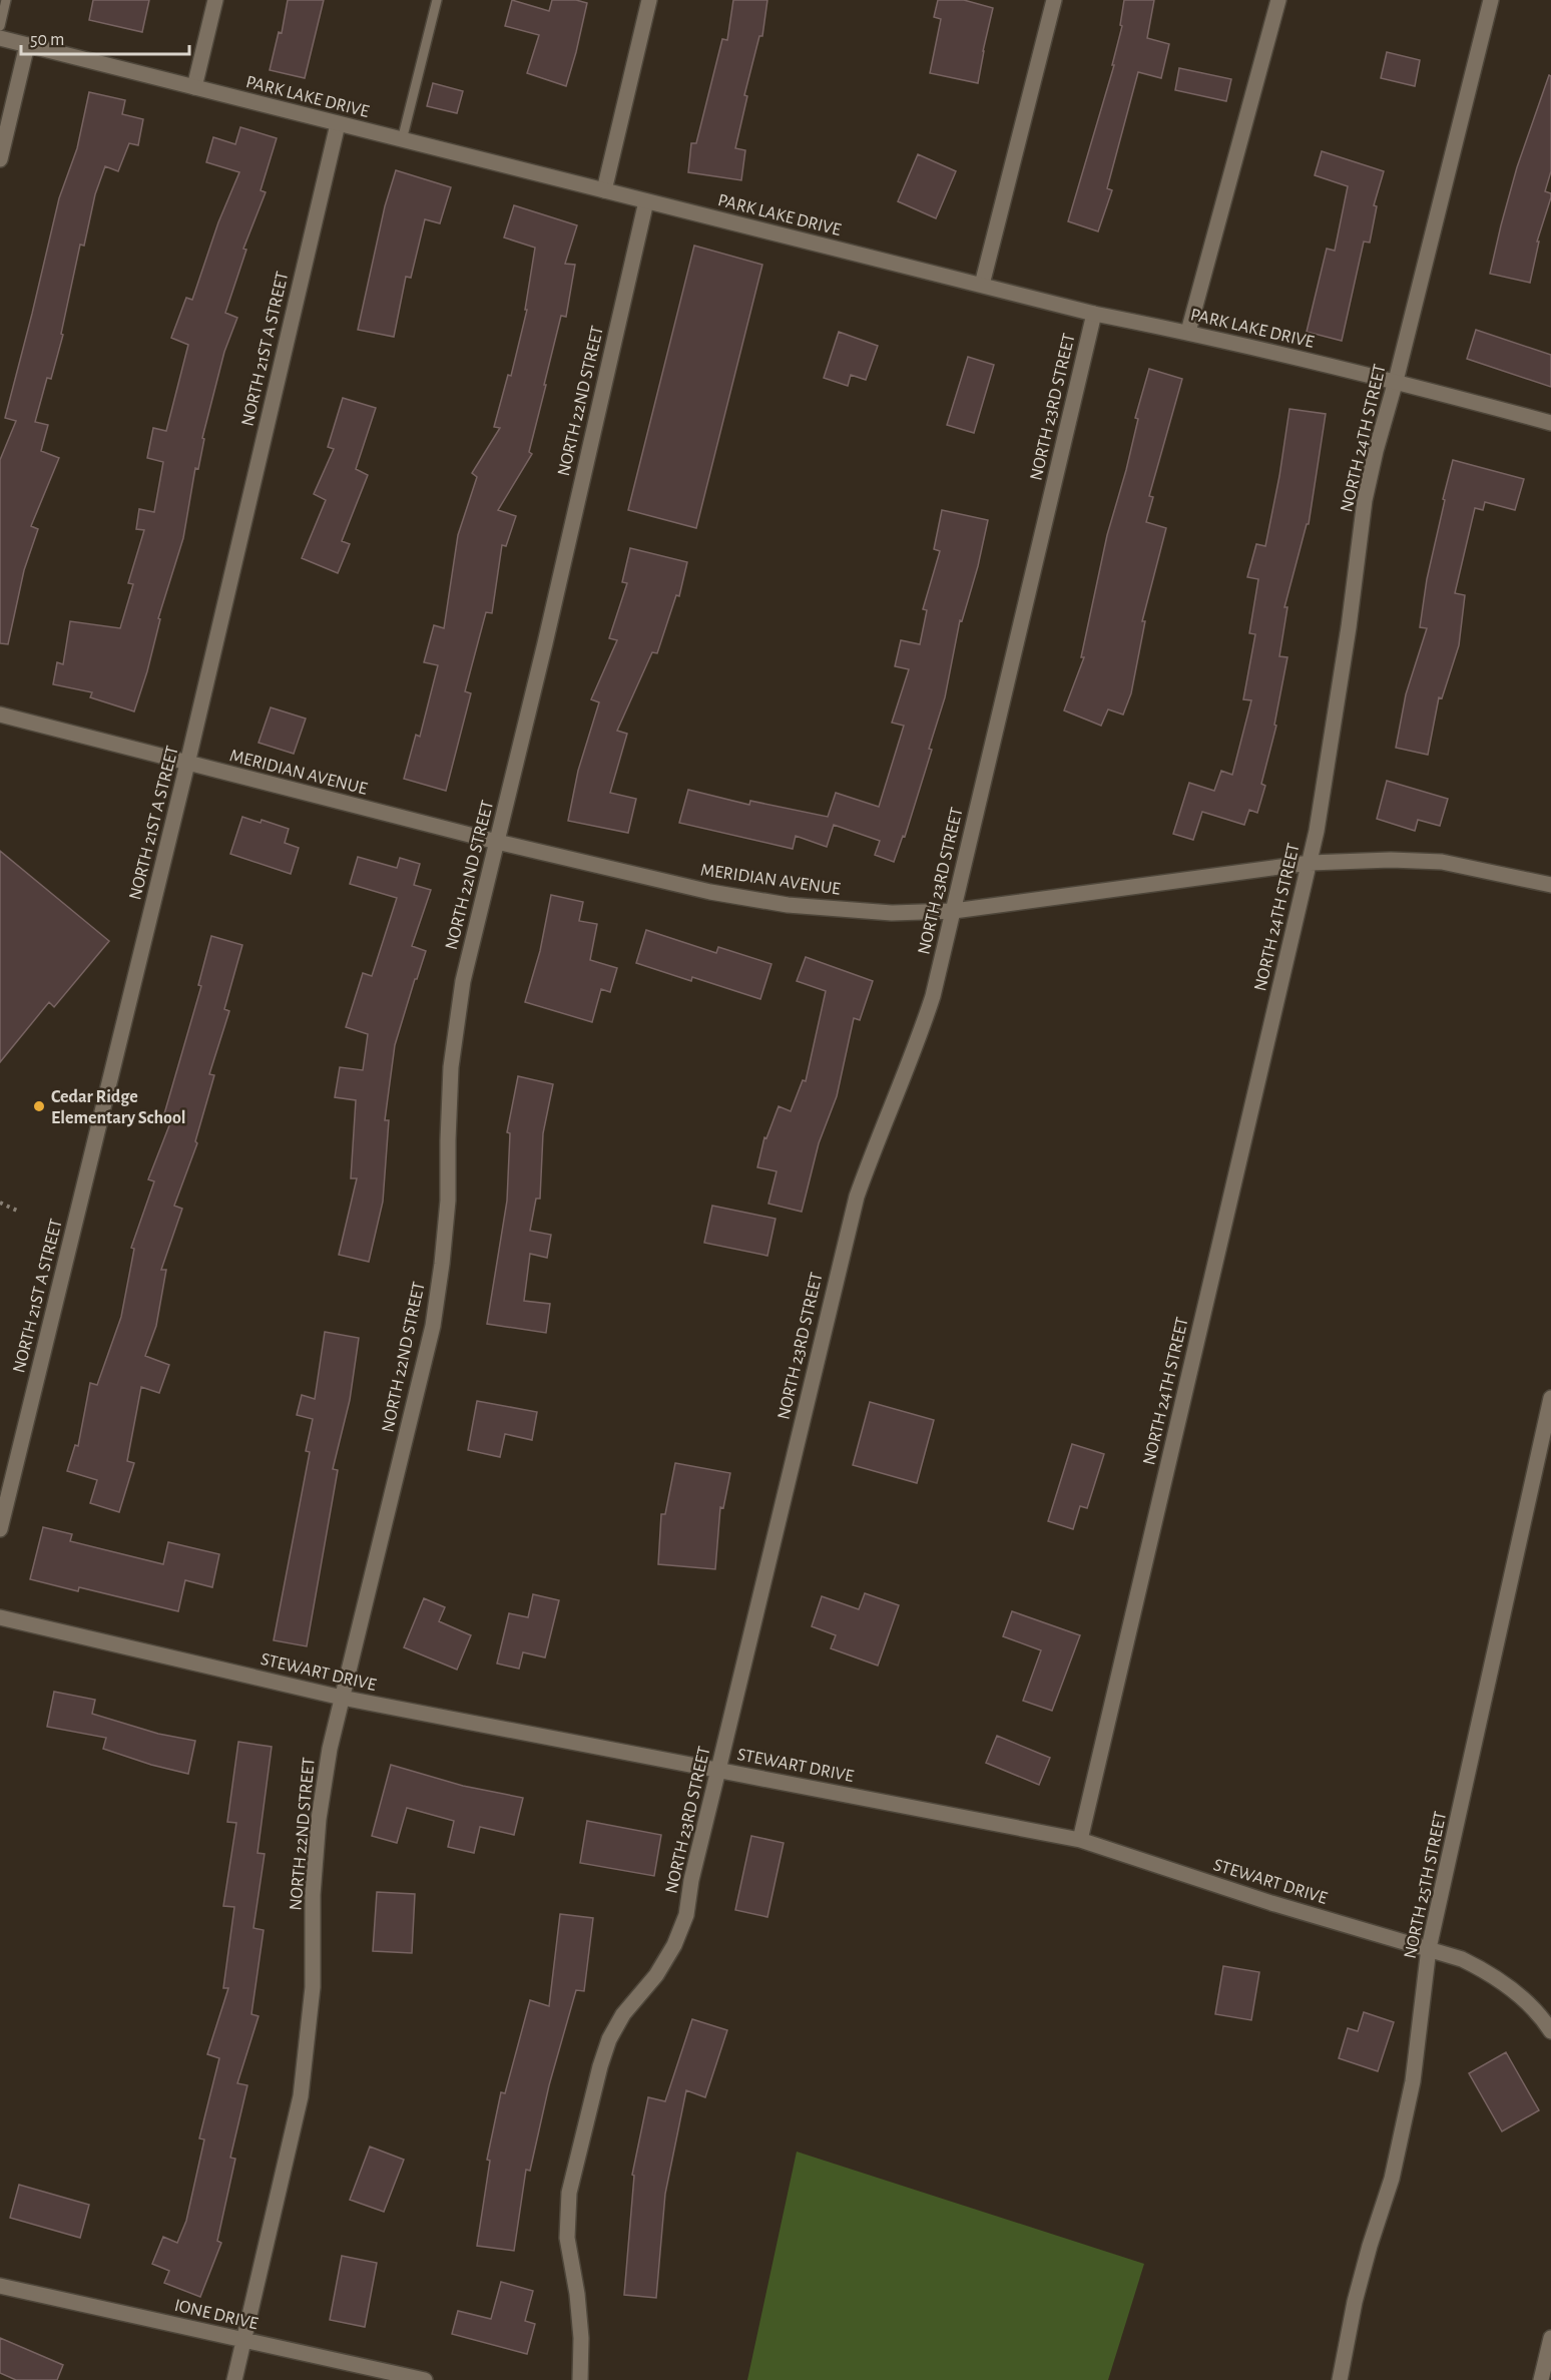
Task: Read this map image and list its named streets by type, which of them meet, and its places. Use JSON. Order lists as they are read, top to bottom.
{
  "streets": {
    "street": [
      "PARK LAKE DRIVE",
      "NORTH 21ST A STREET",
      "NORTH 22ND STREET",
      "NORTH 23RD STREET",
      "NORTH 24TH STREET",
      "MERIDIAN AVENUE",
      "STEWART DRIVE",
      "NORTH 25TH STREET",
      "IONE DRIVE"
    ]
  },
  "crossings": [
    ["PARK LAKE DRIVE", "NORTH 21ST A STREET"],
    ["PARK LAKE DRIVE", "NORTH 22ND STREET"],
    ["PARK LAKE DRIVE", "NORTH 23RD STREET"],
    ["PARK LAKE DRIVE", "NORTH 24TH STREET"],
    ["NORTH 21ST A STREET", "MERIDIAN AVENUE"],
    ["NORTH 22ND STREET", "MERIDIAN AVENUE"],
    ["NORTH 22ND STREET", "STEWART DRIVE"],
    ["NORTH 22ND STREET", "IONE DRIVE"],
    ["NORTH 23RD STREET", "MERIDIAN AVENUE"],
    ["NORTH 23RD STREET", "STEWART DRIVE"],
    ["NORTH 24TH STREET", "MERIDIAN AVENUE"],
    ["NORTH 24TH STREET", "STEWART DRIVE"],
    ["STEWART DRIVE", "NORTH 25TH STREET"]
  ],
  "places": ["Cedar Ridge Elementary School"],
  "scale_bar": "50 m"
}
